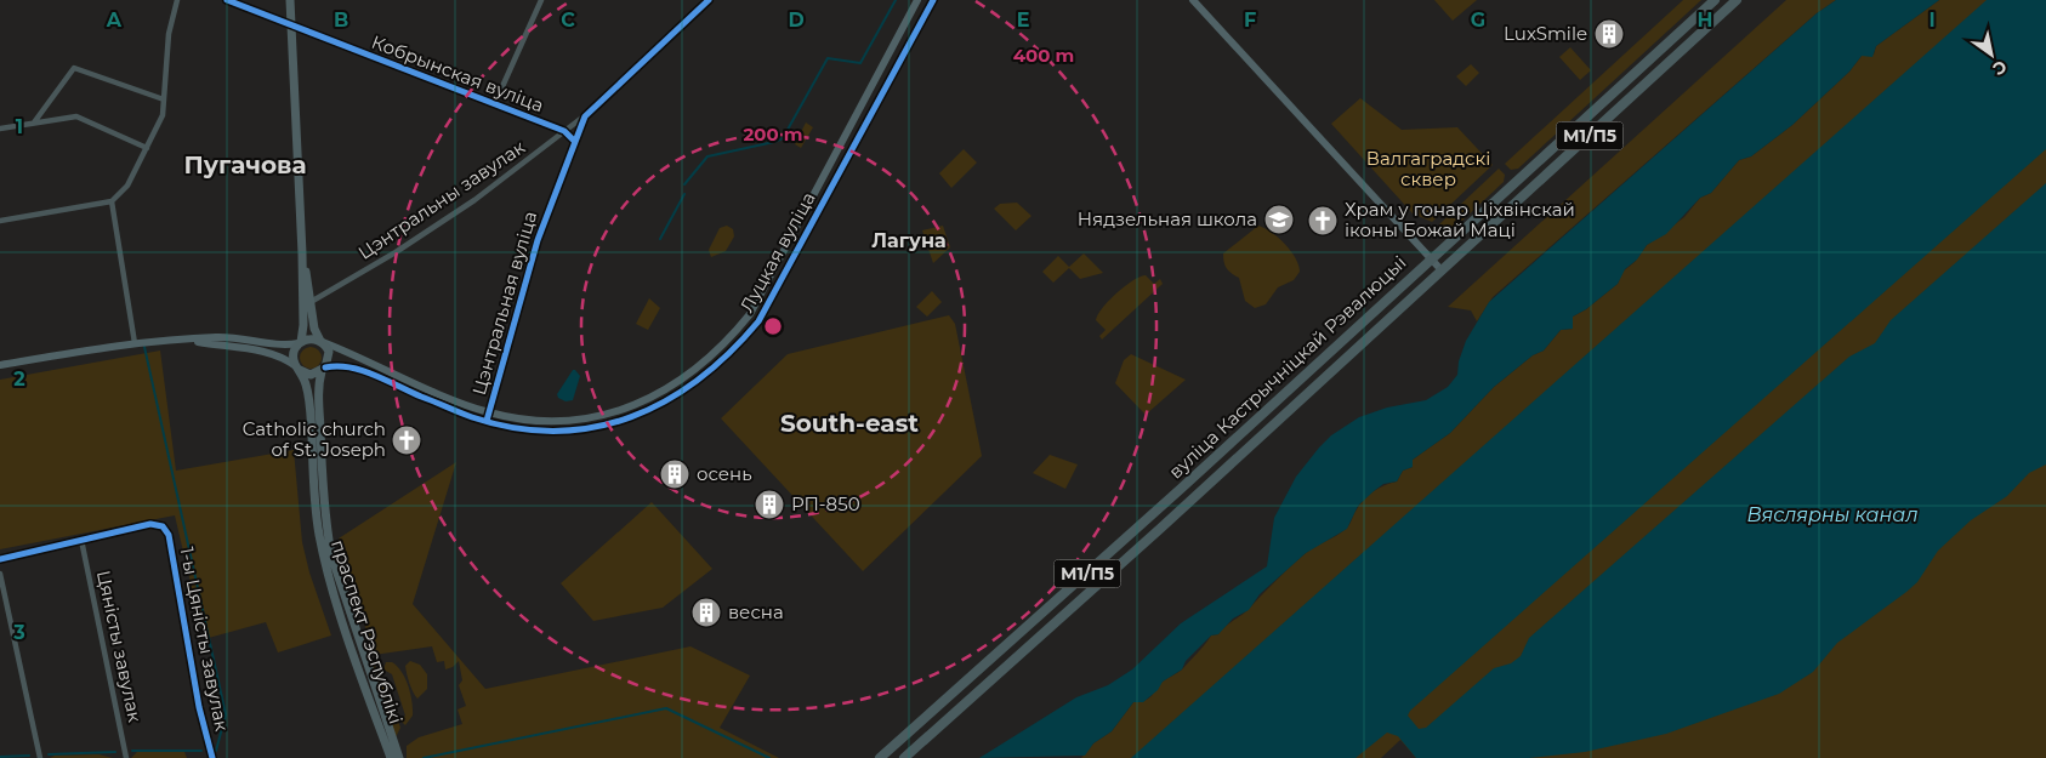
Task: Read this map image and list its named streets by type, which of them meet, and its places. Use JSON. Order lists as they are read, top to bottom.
{
  "streets": {
    "highway": ["М1/П5", "вуліца Кастрычніцкай Рэвалюцыі"],
    "main road": ["праспект Рэспублікі"],
    "street": [
      "Кобрынская вуліца",
      "Цэнтральны завулак",
      "Луцкая вуліца",
      "Цэнтральная вуліца",
      "1-ы Цяністы завулак",
      "Цяністы завулак"
    ]
  },
  "crossings": [
    ["Кобрынская вуліца", "Цэнтральны завулак"],
    ["Кобрынская вуліца", "Цэнтральная вуліца"],
    ["Цэнтральны завулак", "Цэнтральная вуліца"],
    ["Цэнтральны завулак", "праспект Рэспублікі"],
    ["Луцкая вуліца", "Цэнтральная вуліца"],
    ["Луцкая вуліца", "праспект Рэспублікі"],
    ["1-ы Цяністы завулак", "Цяністы завулак"]
  ],
  "districts": ["Пугачова", "Лагуна", "South-east"],
  "water": ["Вяслярны канал"],
  "parks": ["Валгаградскі сквер"],
  "places": {
    "building": [
      "LuxSmile",
      "осень",
      "РП-850",
      "весна"
    ],
    "school or university": ["Нядзельная школа"],
    "church": ["Храм у гонар Ціхвінскай іконы Божай Маці", "Catholic church of St. Joseph"]
  },
  "north": "bottom right",
  "grid": {
    "columns": [
      "A",
      "B",
      "C",
      "D",
      "E",
      "F",
      "G",
      "H",
      "I"
    ],
    "rows": ["1", "2", "3"]
  },
  "rings": ["400 m", "200 m"]
}
